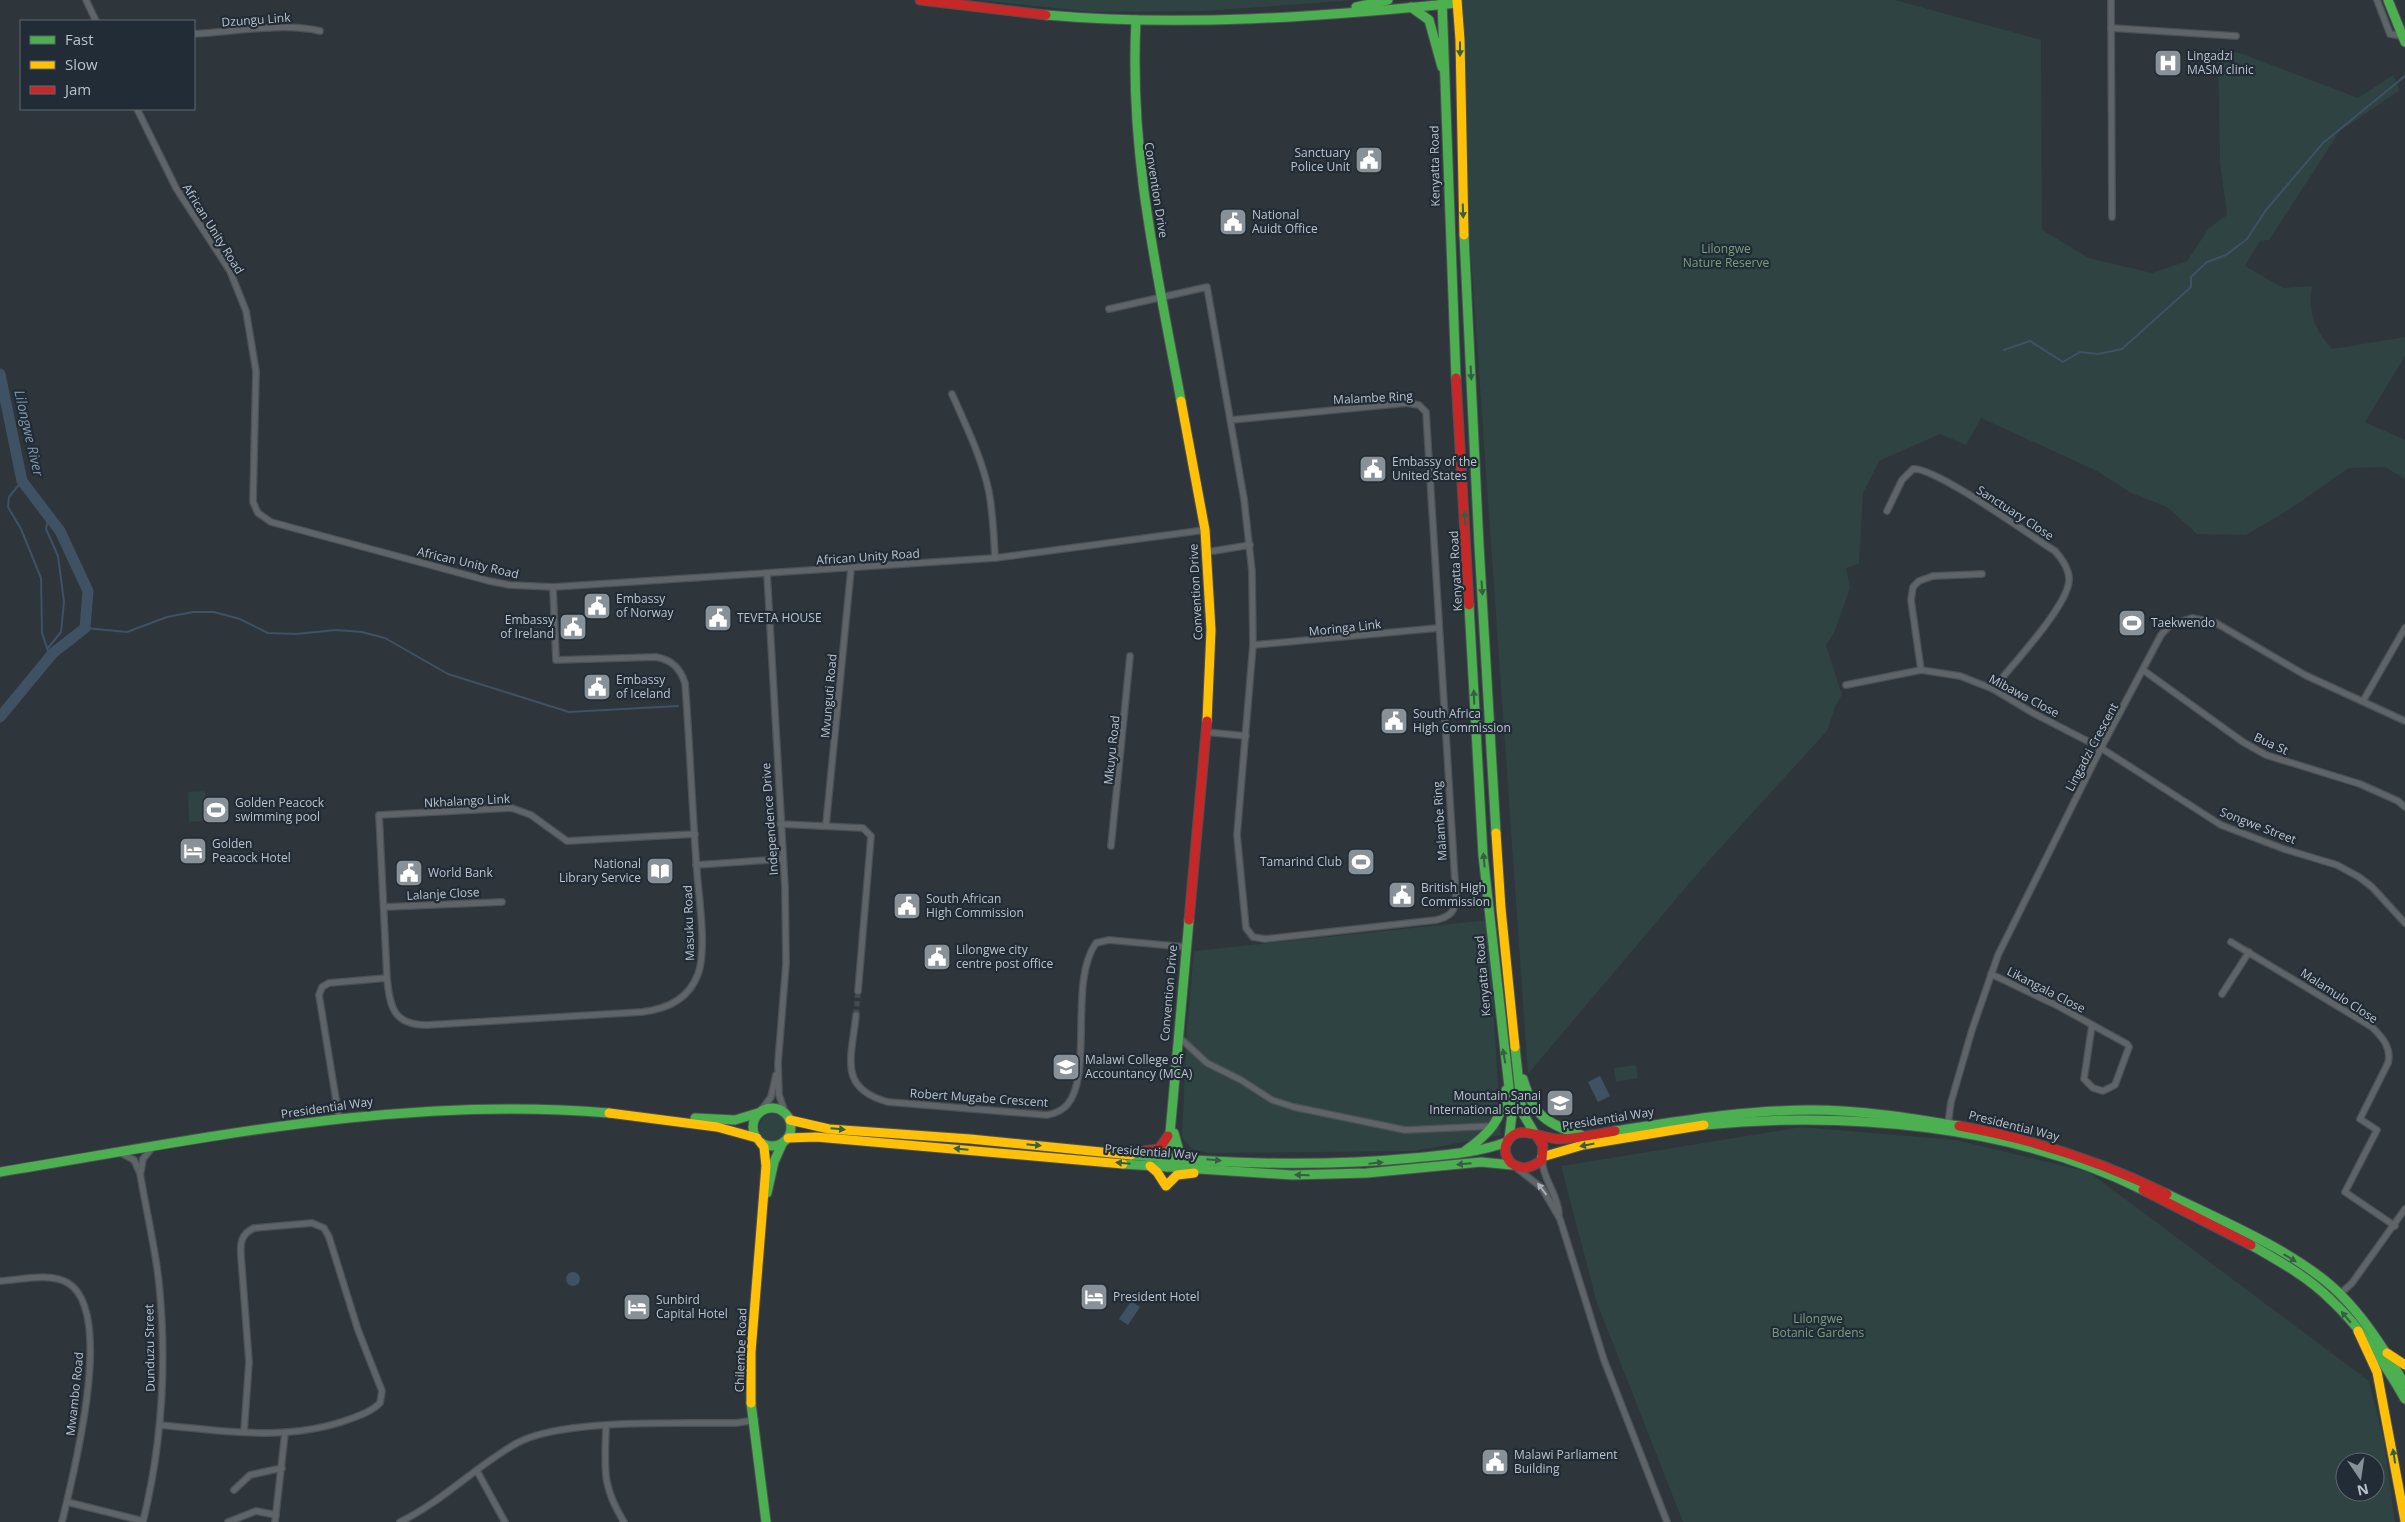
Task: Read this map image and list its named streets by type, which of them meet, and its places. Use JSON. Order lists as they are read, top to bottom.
{
  "streets": {
    "main road": [
      "Kenyatta Road",
      "Convention Drive",
      "Presidential Way",
      "Chilembe Road"
    ],
    "street": [
      "Dzungu Link",
      "African Unity Road",
      "Malambe Ring",
      "Sanctuary Close",
      "Moringa Link",
      "Mvunguti Road",
      "Mibawa Close",
      "Bua St",
      "Lingadzi Crescent",
      "Mkuyu Road",
      "Nkhalango Link",
      "Independence Drive",
      "Songwe Street",
      "Lalanje Close",
      "Masuku Road",
      "Likangala Close",
      "Malamulo Close",
      "Robert Mugabe Crescent",
      "Dunduzu Street",
      "Mwambo Road"
    ]
  },
  "crossings": [
    ["Kenyatta Road", "Presidential Way"],
    ["Convention Drive", "African Unity Road"],
    ["Convention Drive", "Malambe Ring"],
    ["Convention Drive", "Robert Mugabe Crescent"],
    ["Convention Drive", "Presidential Way"],
    ["African Unity Road", "Mvunguti Road"],
    ["African Unity Road", "Independence Drive"],
    ["African Unity Road", "Masuku Road"],
    ["Malambe Ring", "Moringa Link"],
    ["Sanctuary Close", "Mibawa Close"],
    ["Mibawa Close", "Lingadzi Crescent"],
    ["Mibawa Close", "Songwe Street"],
    ["Bua St", "Lingadzi Crescent"],
    ["Lingadzi Crescent", "Songwe Street"],
    ["Lingadzi Crescent", "Likangala Close"],
    ["Lingadzi Crescent", "Presidential Way"],
    ["Nkhalango Link", "Masuku Road"],
    ["Independence Drive", "Presidential Way"],
    ["Lalanje Close", "Masuku Road"]
  ],
  "water": ["Lilongwe River"],
  "parks": ["Lilongwe Nature Reserve", "Lilongwe Botanic Gardens"],
  "places": {
    "hospital": ["Lingadzi MASM clinic"],
    "public building": [
      "Sanctuary Police Unit",
      "National Auidt Office",
      "Embassy of the United States",
      "Embassy of Norway",
      "TEVETA HOUSE",
      "Embassy of Ireland",
      "Embassy of Iceland",
      "South Africa High Commission",
      "World Bank",
      "British High Commission",
      "South African High Commission",
      "Lilongwe city centre post office",
      "Malawi Parliament Building"
    ],
    "sports": ["Taekwendo", "Golden Peacock swimming pool", "Tamarind Club"],
    "hotel": ["Golden Peacock Hotel", "President Hotel", "Sunbird Capital Hotel"],
    "library": ["National Library Service"],
    "school or university": ["Malawi College of Accountancy (MCA)", "Mountain Sanai International school"]
  },
  "legend": ["Fast", "Slow", "Jam"],
  "north": "bottom"
}
